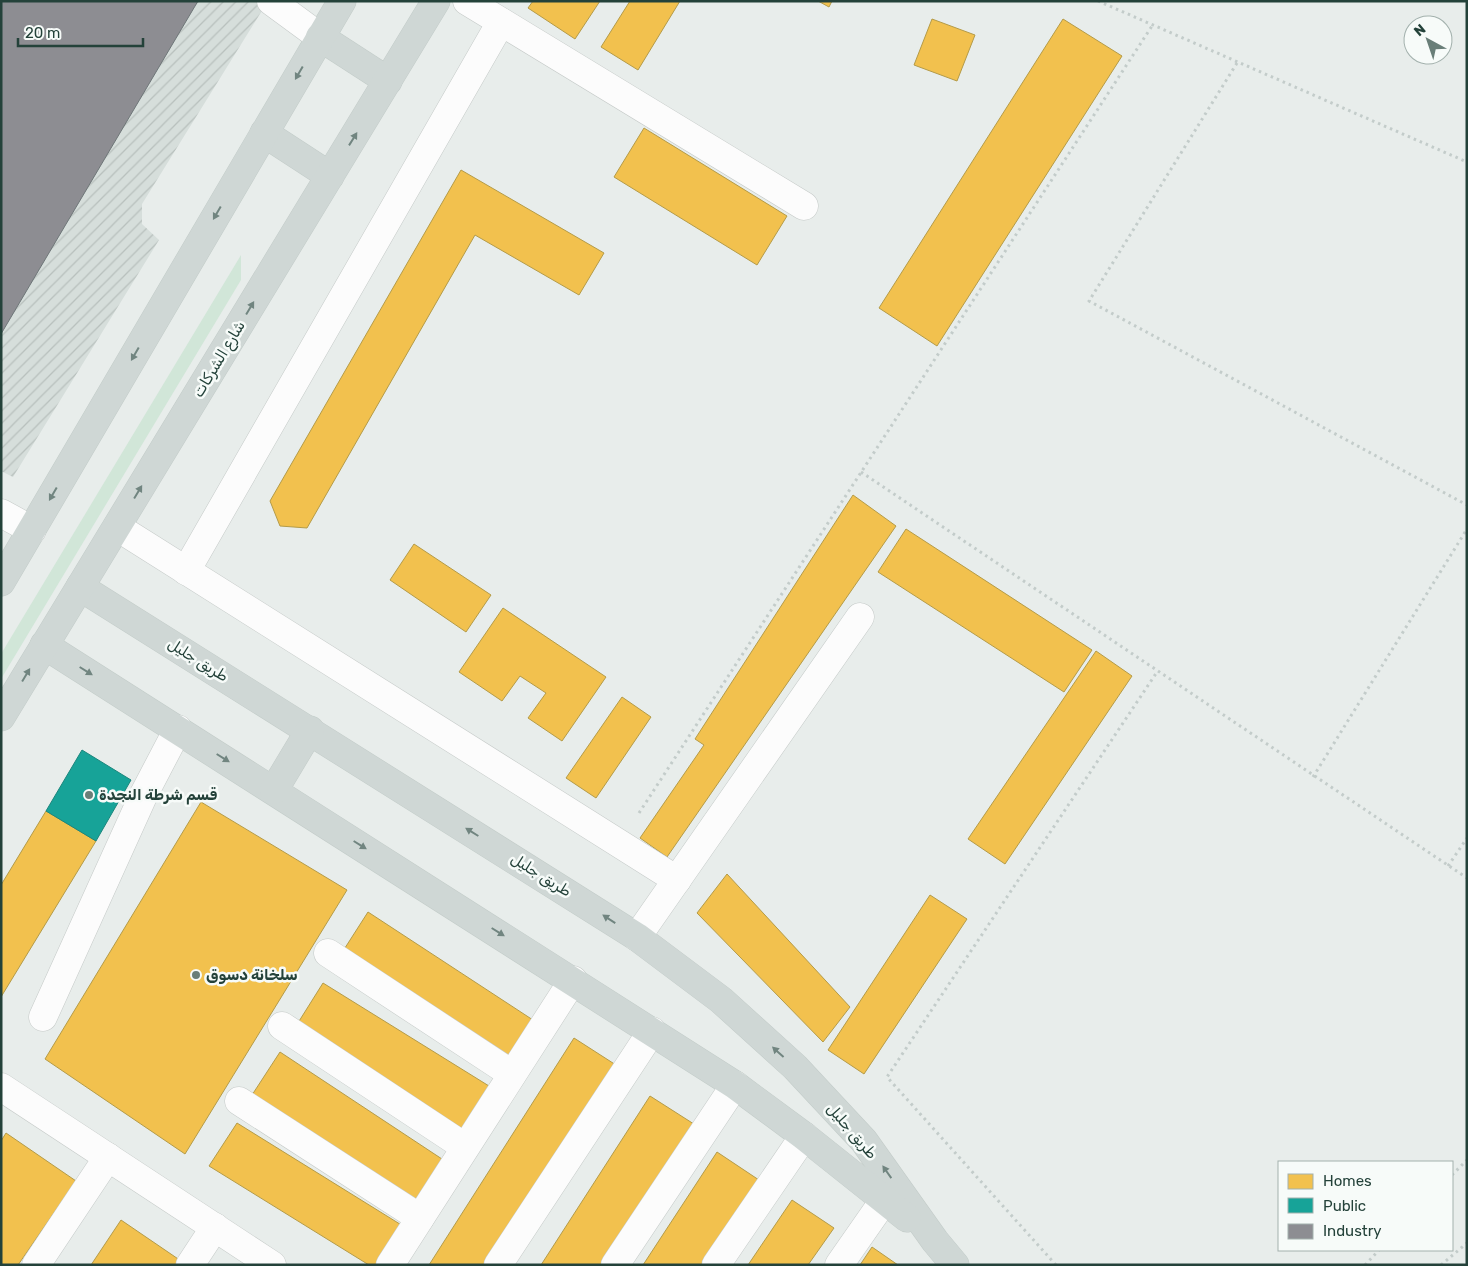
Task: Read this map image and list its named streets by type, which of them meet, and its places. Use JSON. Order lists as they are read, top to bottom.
{
  "streets": {
    "main road": ["شارع الشركات", "طريق جليل"]
  },
  "crossings": [
    ["شارع الشركات", "طريق جليل"]
  ],
  "places": ["قسم شرطة النجدة", "سلخانة دسوق"],
  "legend": ["Homes", "Public", "Industry"],
  "scale_bar": "20 m",
  "north": "top left"
}
